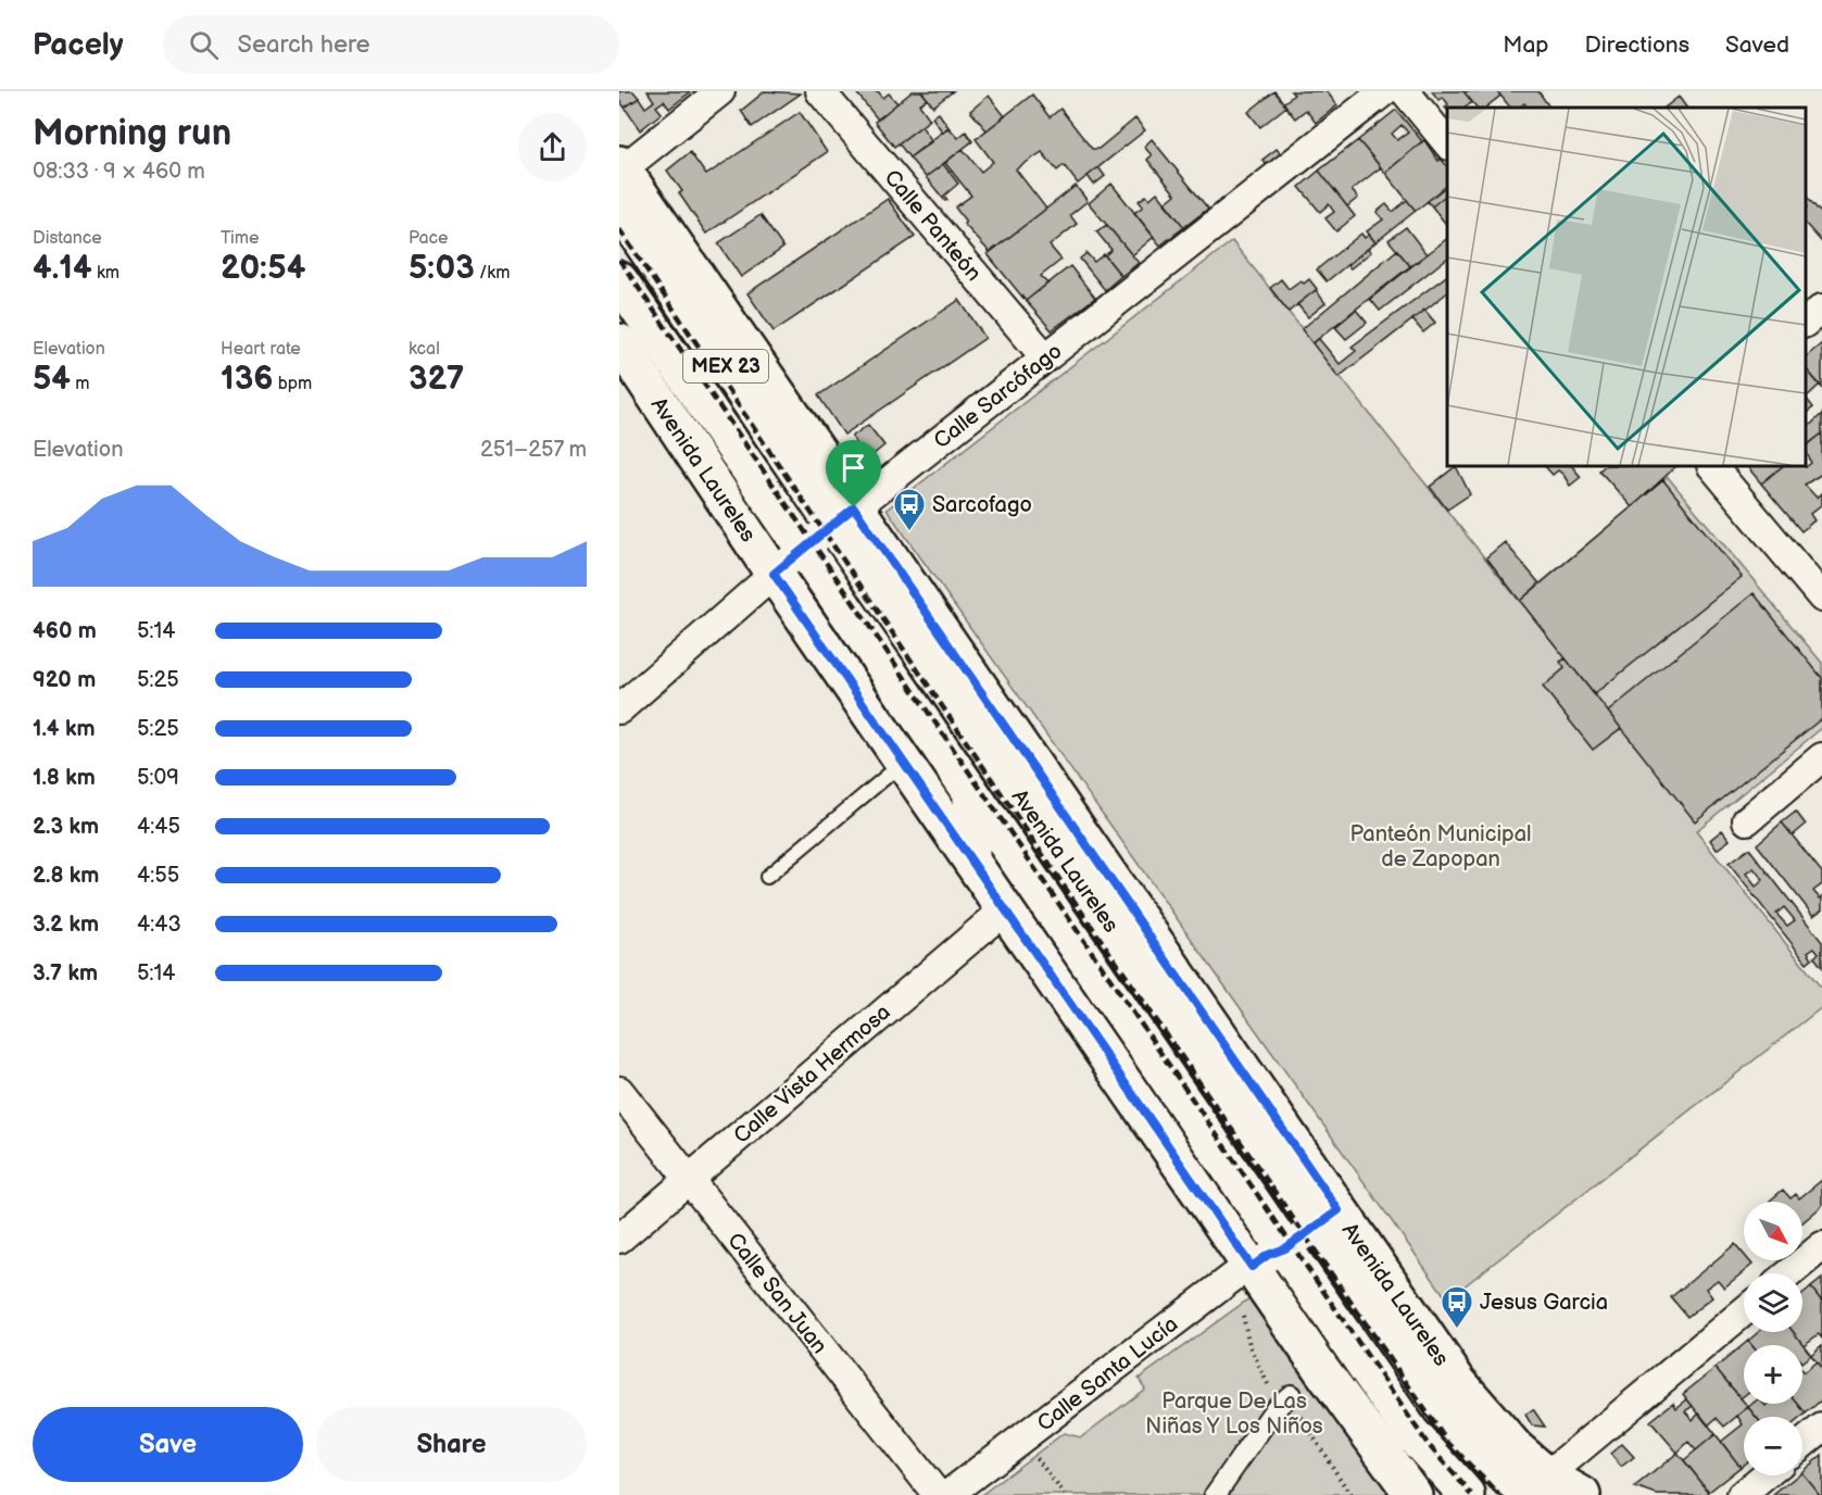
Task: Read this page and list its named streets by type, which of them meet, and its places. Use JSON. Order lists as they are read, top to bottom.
{
  "streets": {
    "main road": ["MEX 23", "Avenida Laureles"],
    "street": [
      "Calle Panteón",
      "Calle Sarcófago",
      "Calle Vista Hermosa",
      "Calle San Juan",
      "Calle Santa Lucía"
    ]
  },
  "crossings": [
    ["Calle Panteón", "Calle Sarcófago"],
    ["Calle Sarcófago", "Avenida Laureles"],
    ["Avenida Laureles", "Calle Vista Hermosa"],
    ["Avenida Laureles", "Calle Santa Lucía"],
    ["Calle Vista Hermosa", "Calle San Juan"]
  ],
  "parks": ["Panteón Municipal de Zapopan", "Parque De Las Niñas Y Los Niños"],
  "places": {
    "bus stop": ["Sarcofago", "Jesus Garcia"]
  },
  "north": "bottom right",
  "page": {
    "header": "Pacely",
    "search": "Search here",
    "nav": ["Map", "Directions", "Saved"],
    "heading": ["Morning run", "08:33 · 9 × 460 m"],
    "stats": [
      ["Distance", "4.14 km"],
      ["Time", "20:54"],
      ["Pace", "5:03 /km"],
      ["Elevation", "54 m"],
      ["Heart rate", "136 bpm"],
      ["kcal", "327"]
    ],
    "chart": ["Elevation", "251–257 m"],
    "list": [
      {
        "name": "460 m",
        "note": "5:14"
      },
      {
        "name": "920 m",
        "note": "5:25"
      },
      {
        "name": "1.4 km",
        "note": "5:25"
      },
      {
        "name": "1.8 km",
        "note": "5:09"
      },
      {
        "name": "2.3 km",
        "note": "4:45"
      },
      {
        "name": "2.8 km",
        "note": "4:55"
      },
      {
        "name": "3.2 km",
        "note": "4:43"
      },
      {
        "name": "3.7 km",
        "note": "5:14"
      }
    ],
    "map_buttons": ["+", "−"],
    "buttons": ["Save", "Share"]
  }
}
